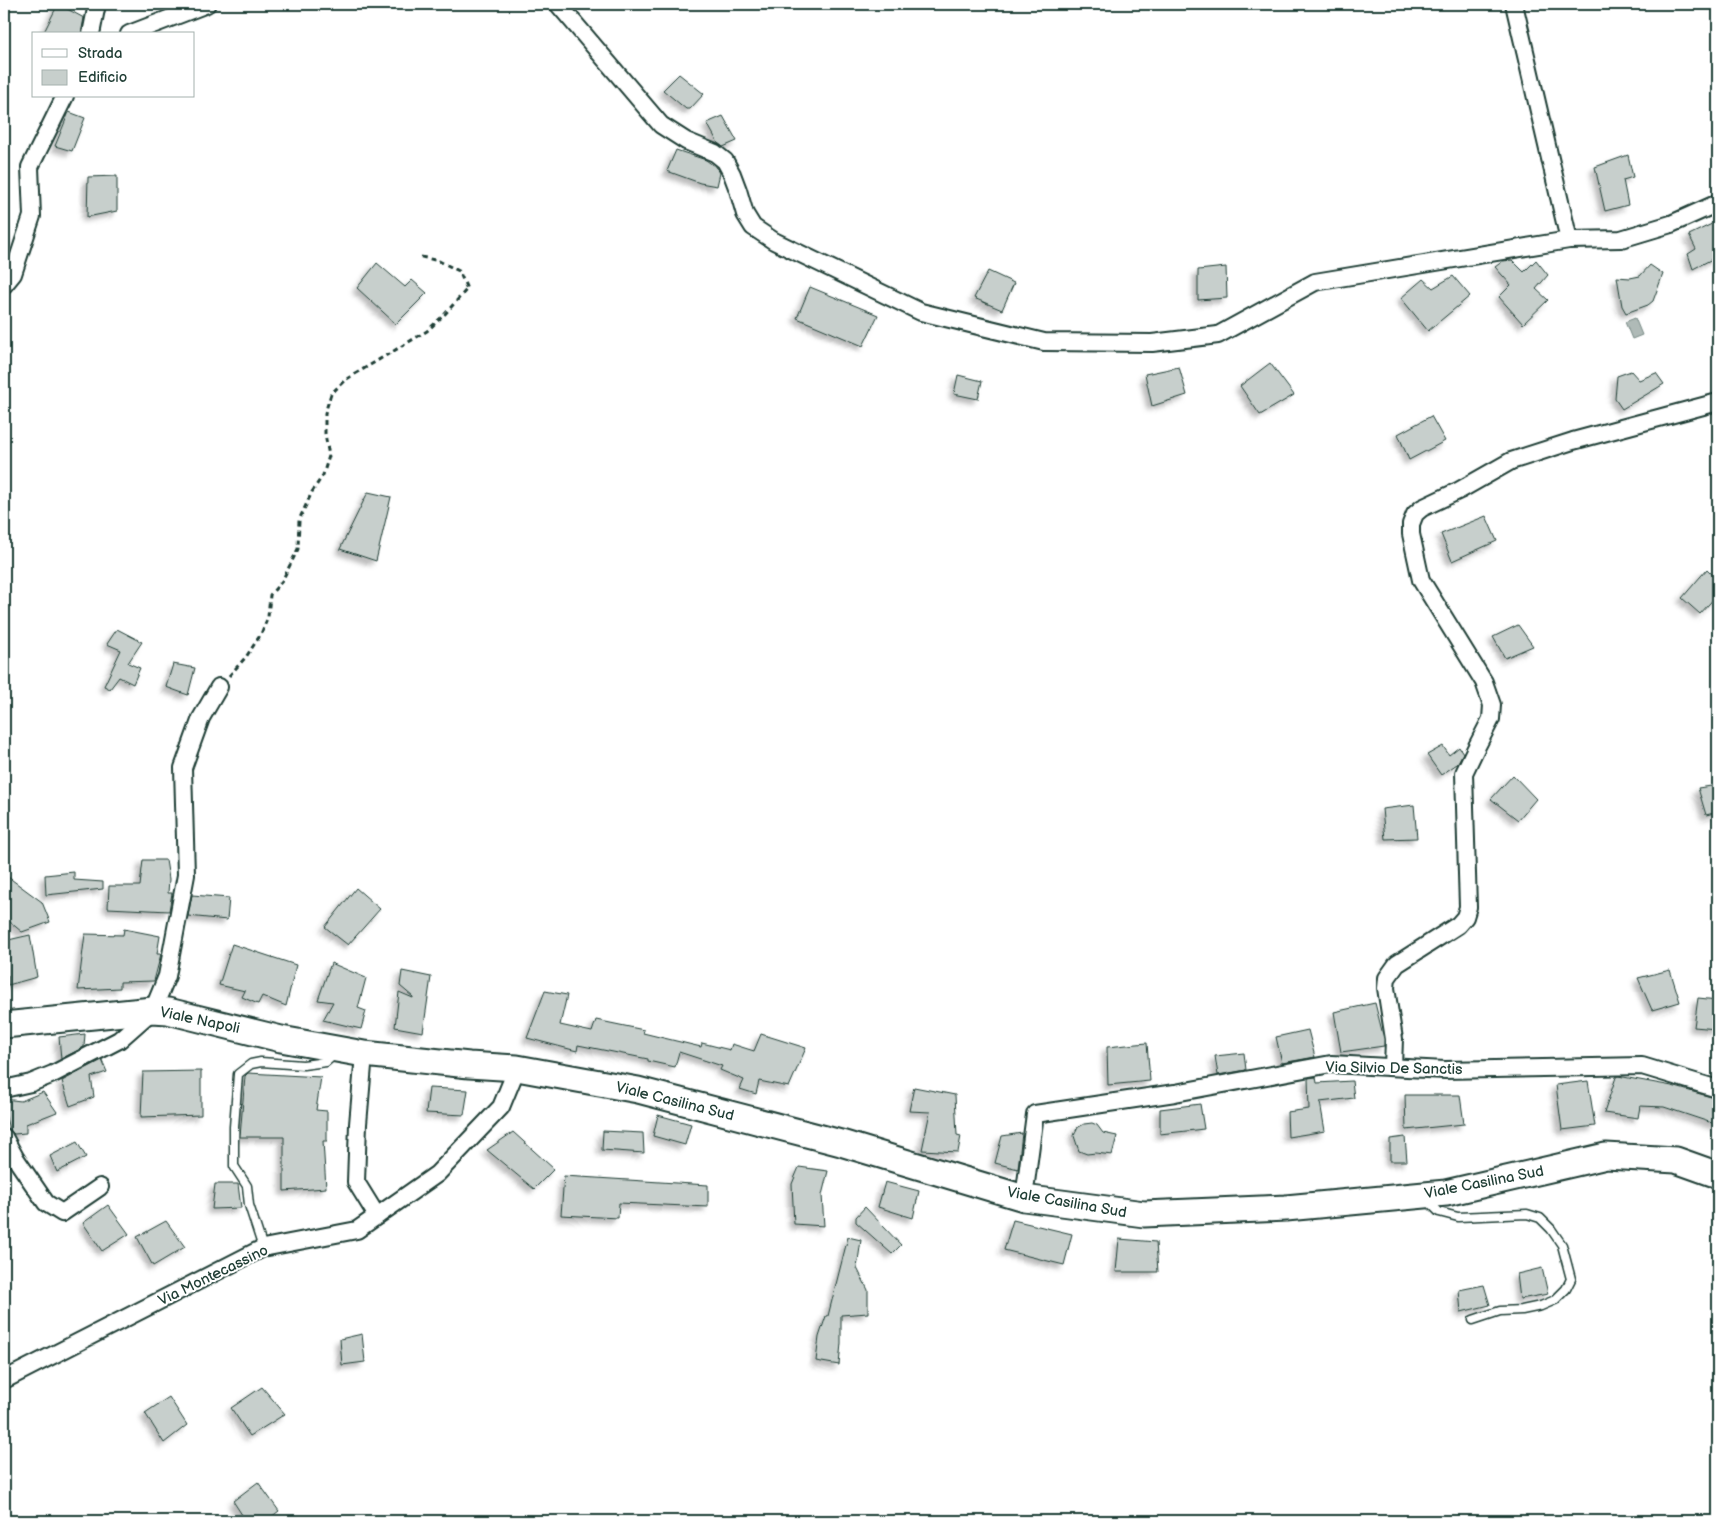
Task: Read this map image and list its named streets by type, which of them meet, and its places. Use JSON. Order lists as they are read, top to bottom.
{
  "streets": {
    "main road": ["Viale Napoli", "Viale Casilina Sud"],
    "street": ["Via Silvio De Sanctis", "Via Montecassino"]
  },
  "crossings": [
    ["Viale Napoli", "Viale Casilina Sud"],
    ["Via Silvio De Sanctis", "Viale Casilina Sud"],
    ["Viale Casilina Sud", "Via Montecassino"]
  ],
  "legend": ["Strada", "Edificio"]
}
